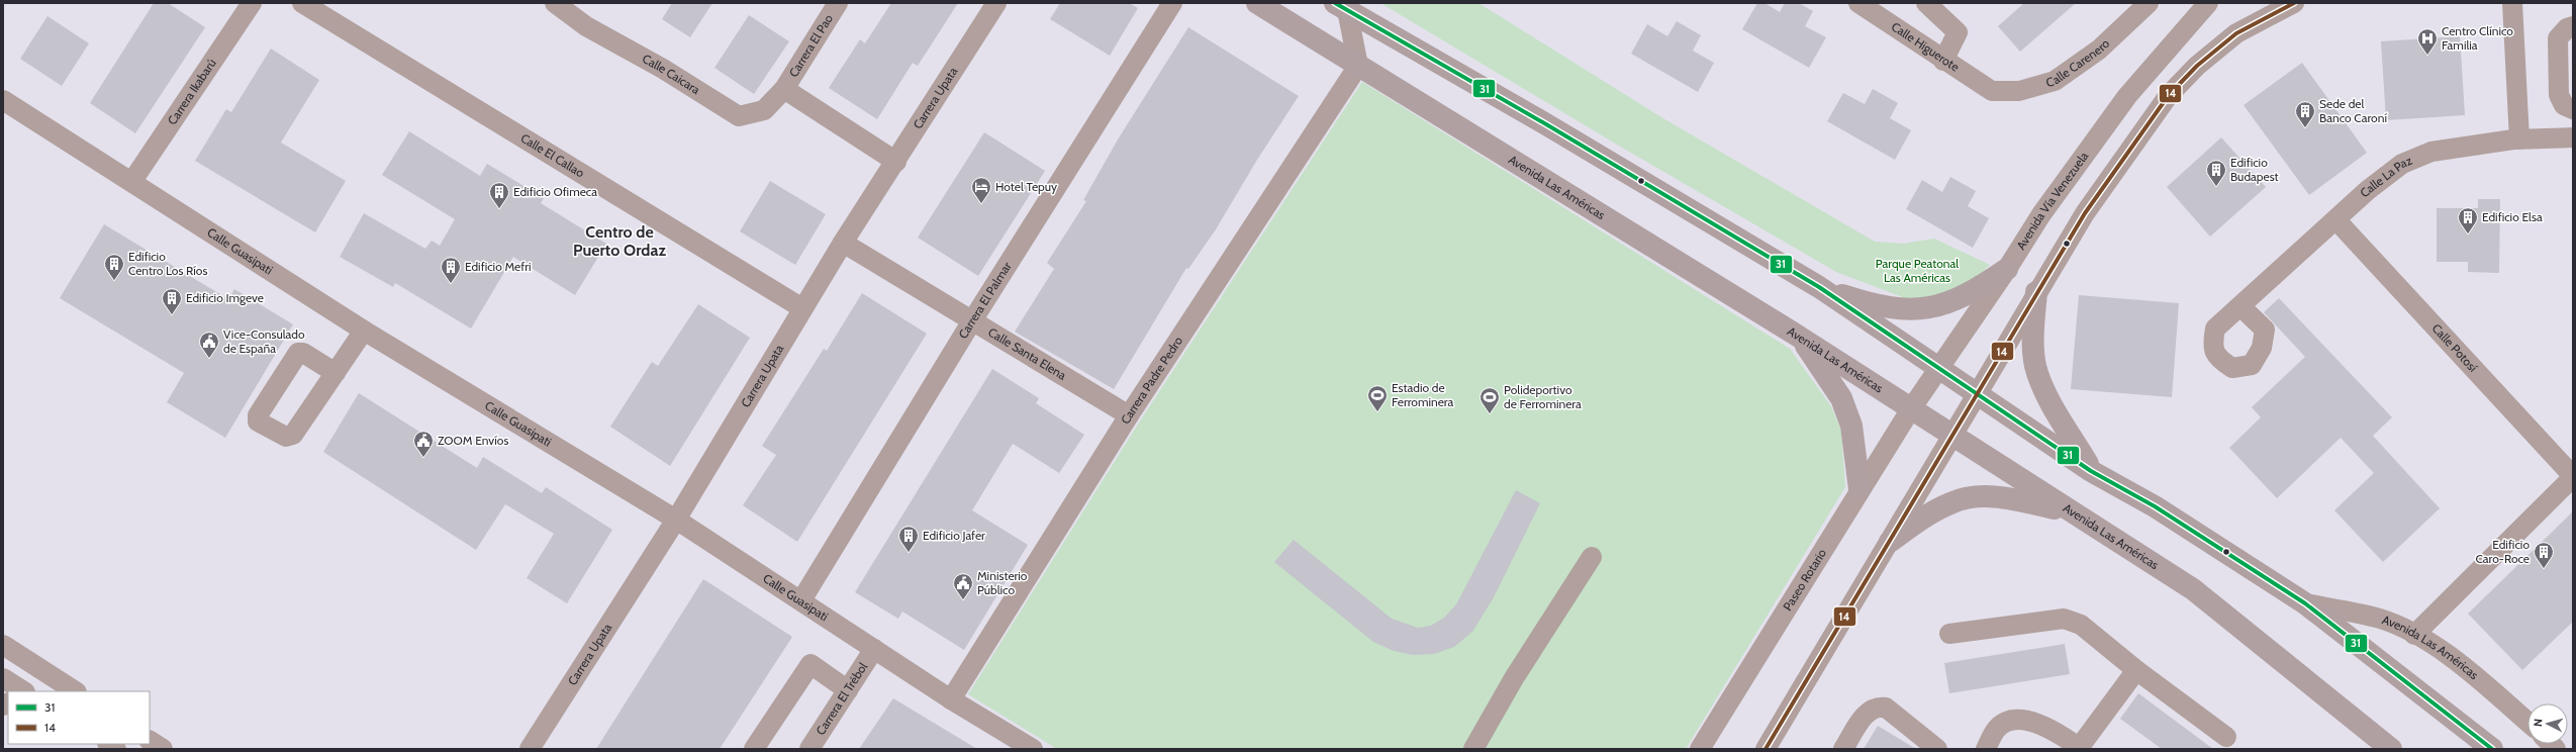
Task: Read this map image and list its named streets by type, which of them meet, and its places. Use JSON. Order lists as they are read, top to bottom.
{
  "streets": {
    "main road": ["Avenida Las Américas"],
    "street": [
      "Carrera El Pao",
      "Calle Higuerote",
      "Calle Carenero",
      "Calle Caicara",
      "Carrera Ikabarú",
      "Carrera Upata",
      "Calle El Callao",
      "Calle La Paz",
      "Avenida Vía Venezuela",
      "Calle Guasipati",
      "Carrera El Palmar",
      "Calle Potosí",
      "Calle Santa Elena",
      "Carrera Padre Pedro",
      "Paseo Rotario",
      "Carrera El Trébol"
    ]
  },
  "crossings": [
    ["Carrera El Pao", "Calle Caicara"],
    ["Calle Higuerote", "Calle Carenero"],
    ["Carrera Ikabarú", "Calle Guasipati"],
    ["Carrera Upata", "Calle El Callao"],
    ["Carrera Upata", "Calle Guasipati"],
    ["Carrera Upata", "Calle Santa Elena"],
    ["Calle La Paz", "Calle Potosí"],
    ["Avenida Las Américas", "Avenida Vía Venezuela"],
    ["Avenida Las Américas", "Carrera Padre Pedro"],
    ["Avenida Las Américas", "Paseo Rotario"],
    ["Avenida Vía Venezuela", "Paseo Rotario"],
    ["Calle Guasipati", "Carrera El Palmar"],
    ["Calle Guasipati", "Carrera Padre Pedro"],
    ["Calle Guasipati", "Carrera El Trébol"],
    ["Carrera El Palmar", "Calle Santa Elena"],
    ["Calle Santa Elena", "Carrera Padre Pedro"]
  ],
  "districts": ["Centro de Puerto Ordaz"],
  "parks": ["Parque Peatonal Las Américas"],
  "places": {
    "hospital": ["Centro Clínico Familia"],
    "building": [
      "Sede del Banco Caroní",
      "Edificio Budapest",
      "Edificio Ofimeca",
      "Edificio Elsa",
      "Edificio Centro Los Ríos",
      "Edificio Mefri",
      "Edificio Imgeve",
      "Edificio Jafer",
      "Edificio Caro-Roce"
    ],
    "hotel": ["Hotel Tepuy"],
    "public building": ["Vice-Consulado de España", "ZOOM Envíos", "Ministerio Público"],
    "sports": ["Estadio de Ferrominera", "Polideportivo de Ferrominera"]
  },
  "lines": ["transit line 31", "transit line 14"],
  "legend": ["31", "14"],
  "north": "left"
}
